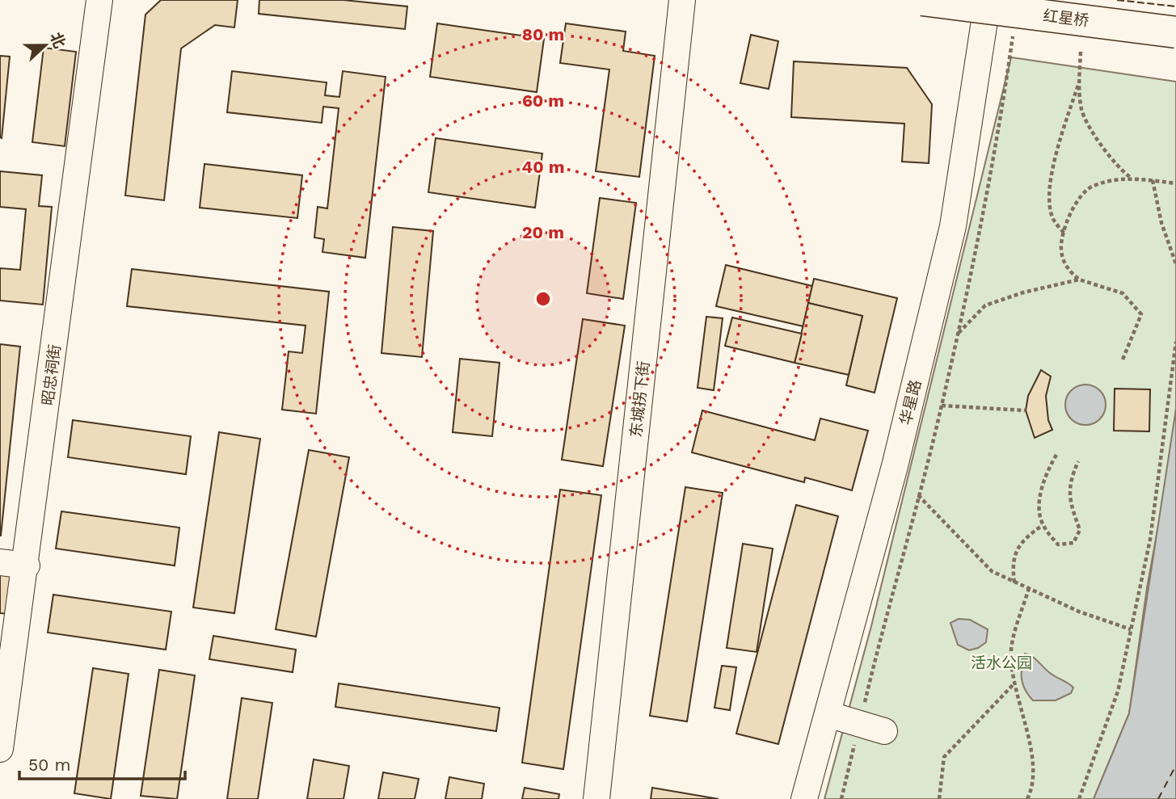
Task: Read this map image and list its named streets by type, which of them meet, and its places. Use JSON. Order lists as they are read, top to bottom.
{
  "streets": {
    "main road": ["红星桥"],
    "street": ["昭忠祠街", "东城拐下街", "华星路"]
  },
  "parks": ["活水公园"],
  "scale_bar": "50 m",
  "north": "right",
  "rings": [
    "80 m",
    "60 m",
    "40 m",
    "20 m"
  ]
}
